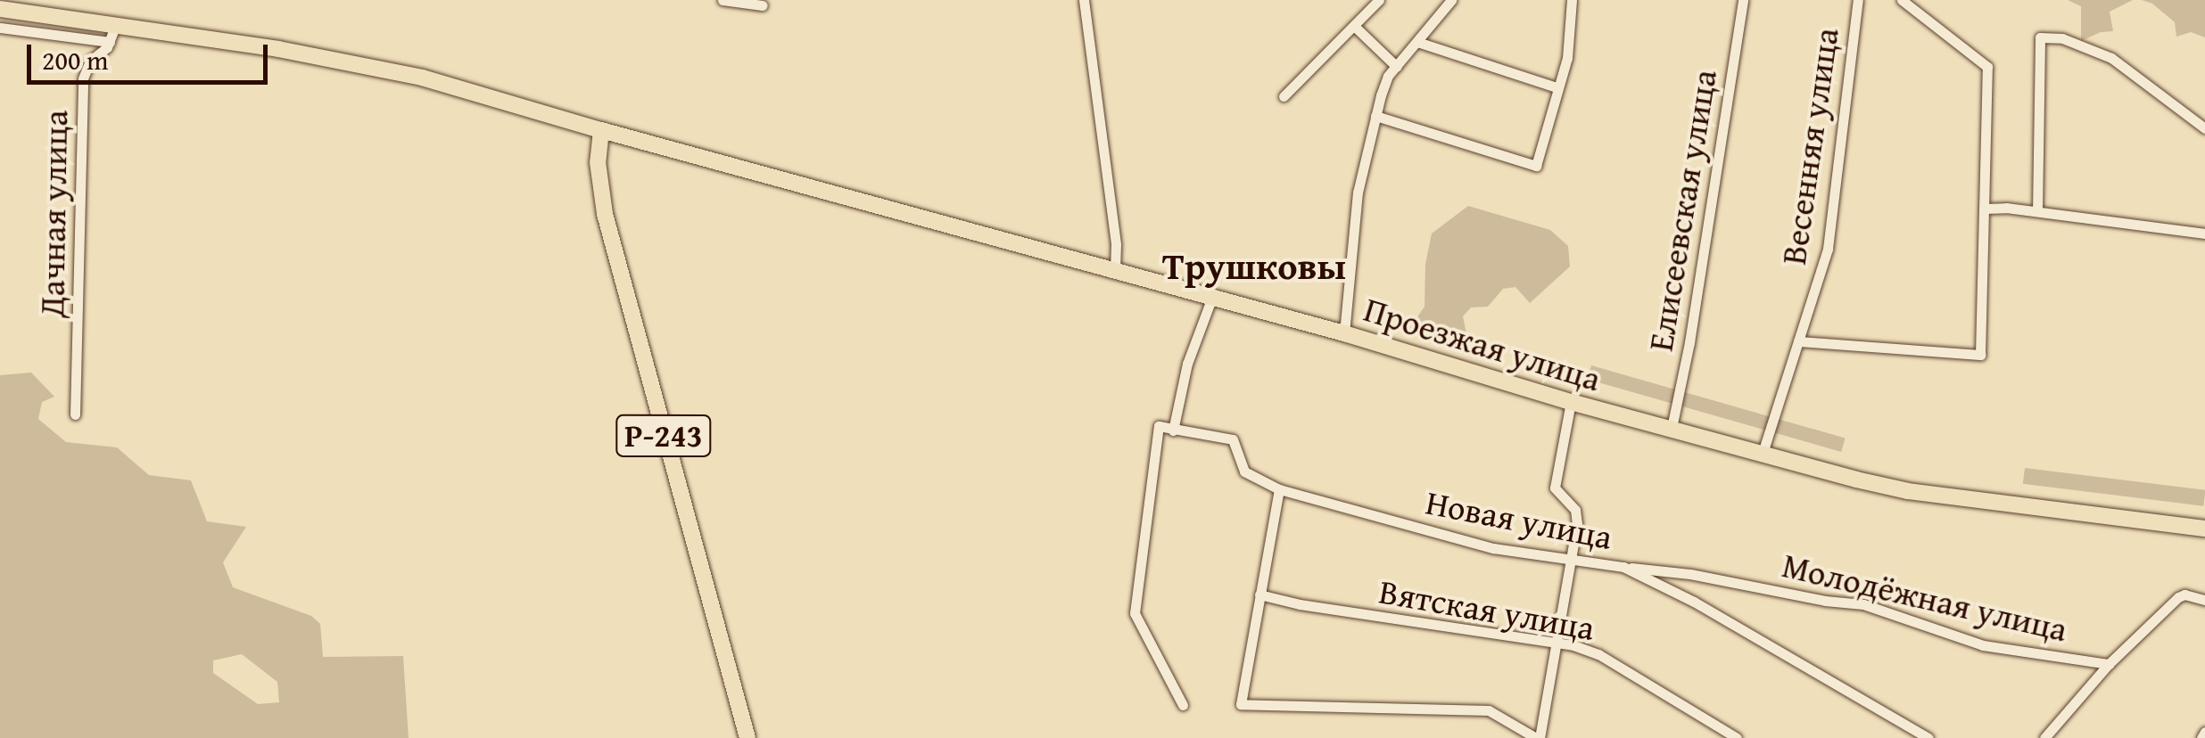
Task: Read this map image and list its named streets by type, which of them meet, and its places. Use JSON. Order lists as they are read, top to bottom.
{
  "streets": {
    "main road": ["Проезжая улица", "Р-243"],
    "street": [
      "Весенняя улица",
      "Елисеевская улица",
      "Дачная улица",
      "Новая улица",
      "Молодёжная улица",
      "Вятская улица"
    ]
  },
  "crossings": [
    ["Весенняя улица", "Проезжая улица"],
    ["Елисеевская улица", "Проезжая улица"],
    ["Дачная улица", "Проезжая улица"],
    ["Проезжая улица", "Р-243"],
    ["Новая улица", "Молодёжная улица"]
  ],
  "districts": ["Трушковы"],
  "scale_bar": "200 m"
}
